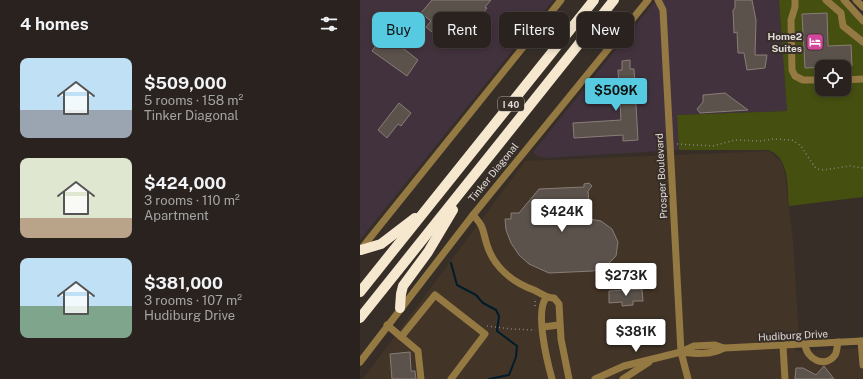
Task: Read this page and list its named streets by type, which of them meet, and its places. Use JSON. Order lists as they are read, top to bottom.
{
  "streets": {
    "highway": ["I 40", "Tinker Diagonal"],
    "street": ["Prosper Boulevard", "Hudiburg Drive"]
  },
  "crossings": [
    ["Prosper Boulevard", "Hudiburg Drive"]
  ],
  "places": {
    "hotel": ["Home2 Suites"]
  },
  "page": {
    "heading": "4 homes",
    "chip": [
      "Buy",
      "Rent",
      "Filters",
      "New"
    ],
    "list": [
      {
        "name": "$509,000",
        "note": "5 rooms · 158 m² · Tinker Diagonal"
      },
      {
        "name": "$424,000",
        "note": "3 rooms · 110 m² · Apartment"
      },
      {
        "name": "$381,000",
        "note": "3 rooms · 107 m² · Hudiburg Drive"
      }
    ],
    "price": [
      "$509K",
      "$424K",
      "$273K",
      "$381K"
    ]
  }
}
